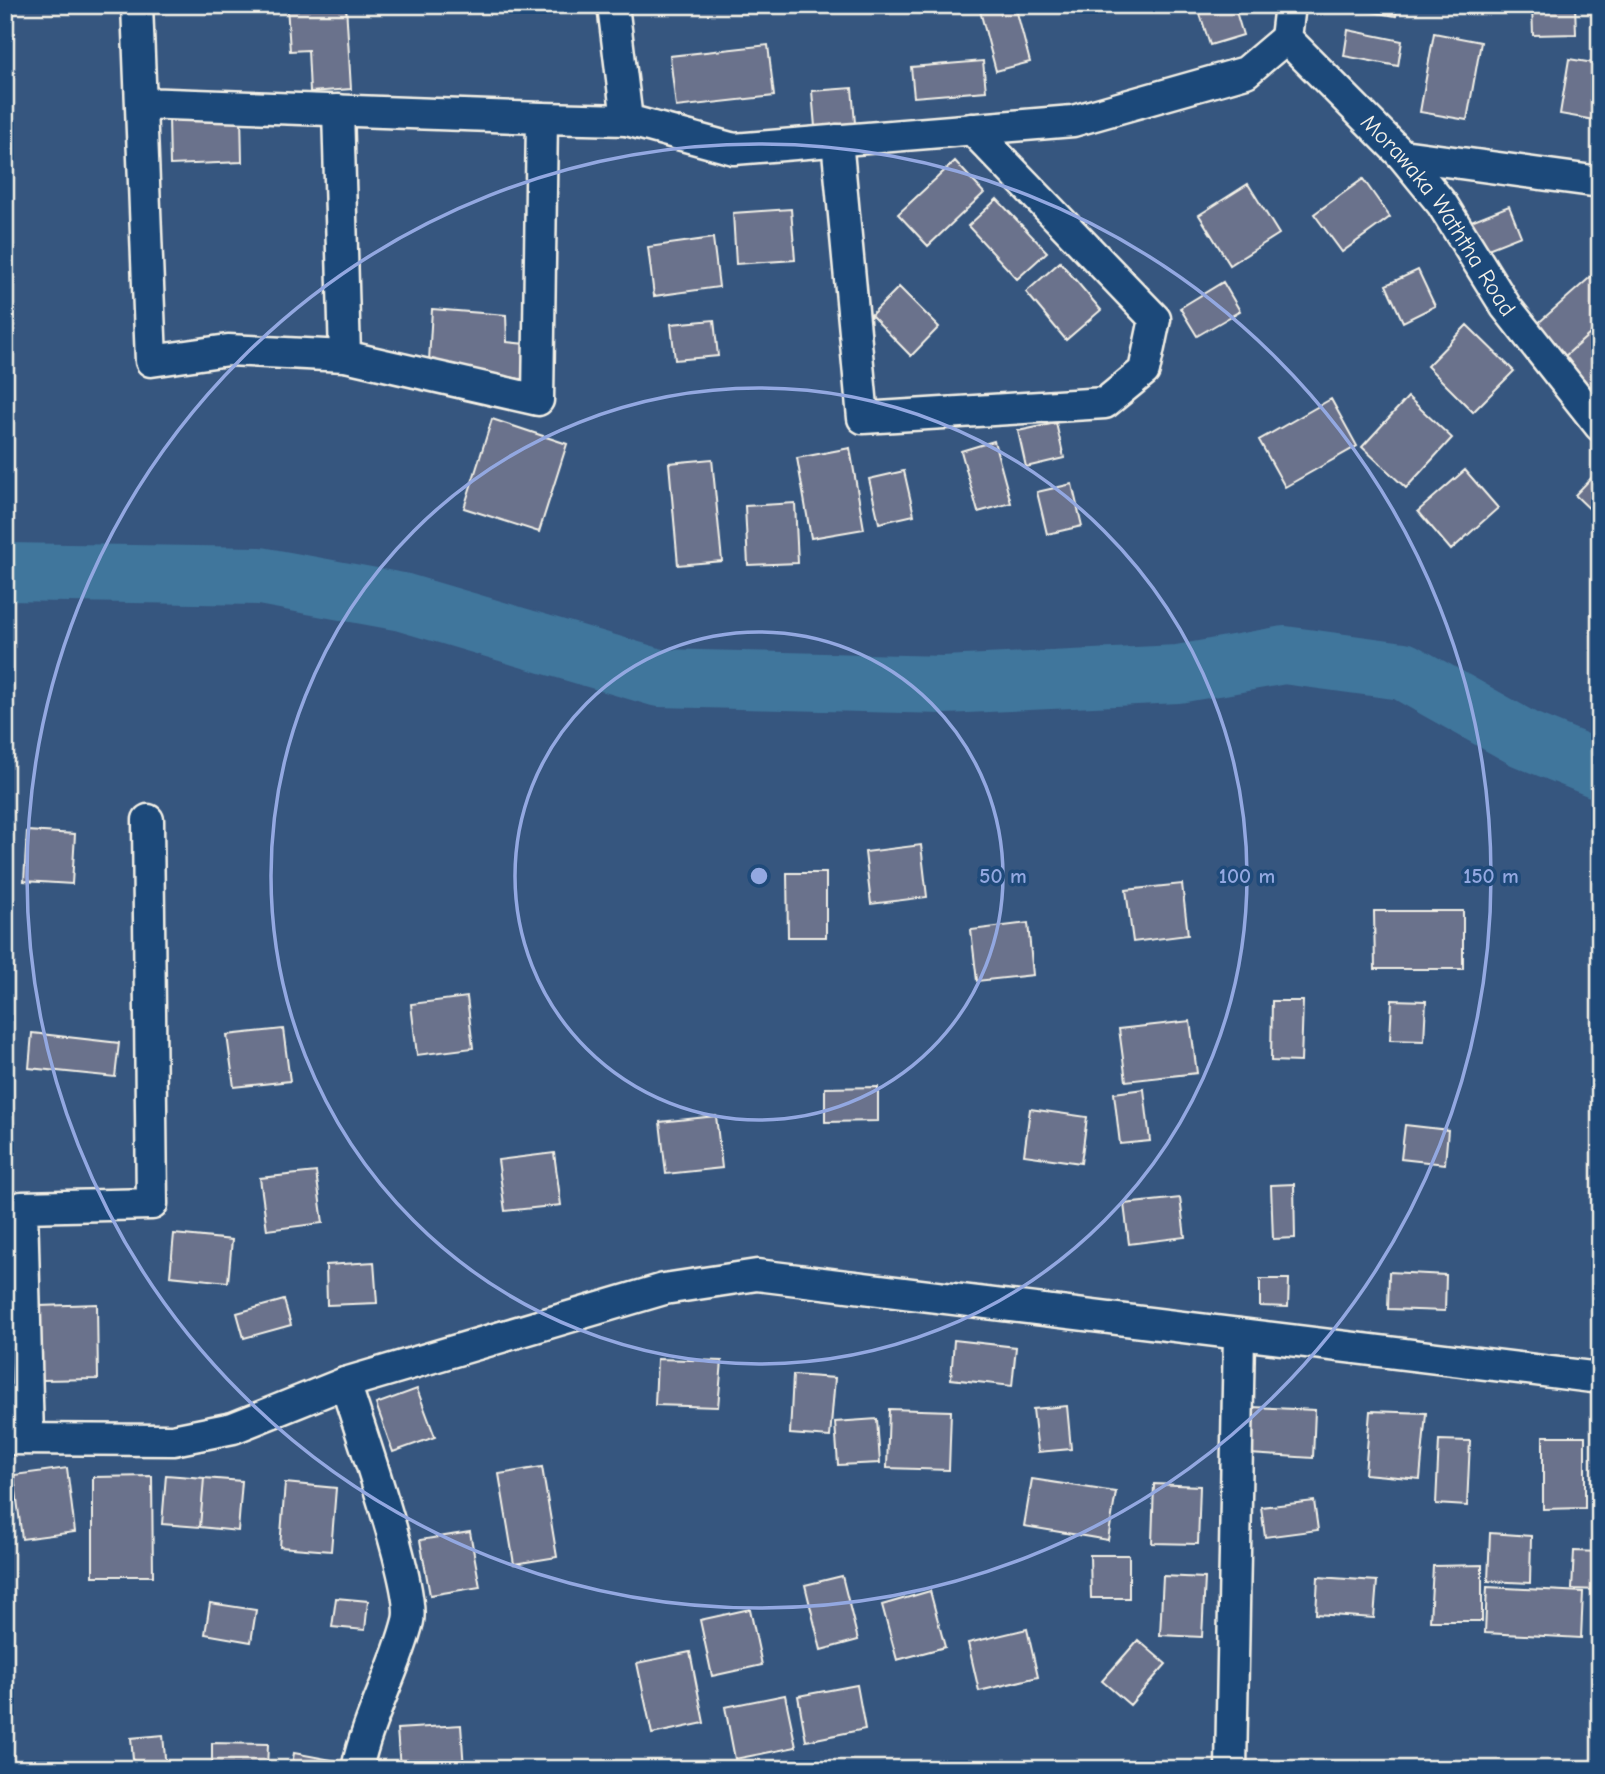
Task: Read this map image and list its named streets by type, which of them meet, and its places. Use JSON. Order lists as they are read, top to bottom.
{
  "streets": {
    "street": ["Morawaka Waththa Road"]
  },
  "rings": ["50 m", "100 m", "150 m"]
}
